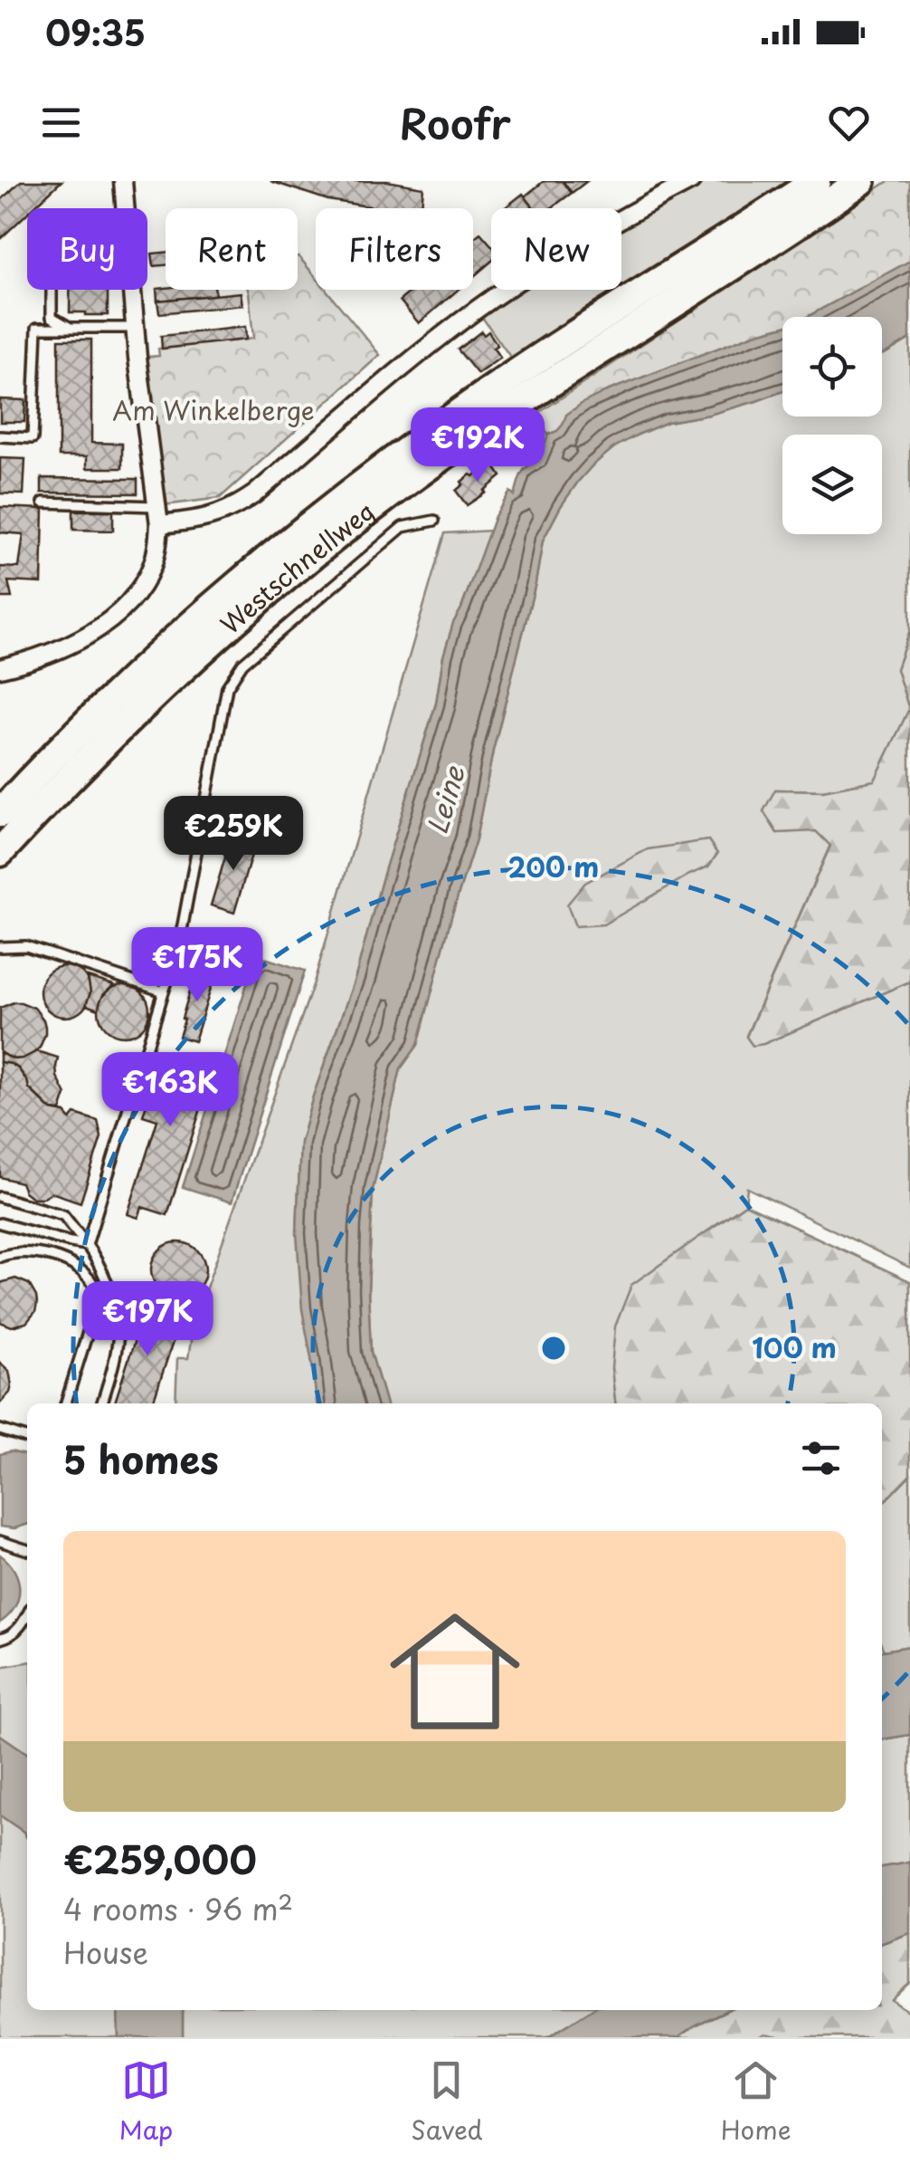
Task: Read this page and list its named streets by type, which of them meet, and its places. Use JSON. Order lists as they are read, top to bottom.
{
  "streets": {
    "highway": ["Westschnellweg"]
  },
  "water": ["Leine"],
  "parks": ["Am Winkelberge"],
  "page": {
    "status": "09:35",
    "header": "Roofr",
    "chip": [
      "Buy",
      "Rent",
      "Filters",
      "New"
    ],
    "price": [
      "€192K",
      "€259K",
      "€175K",
      "€163K",
      "€197K"
    ],
    "heading": "5 homes",
    "list": [
      {
        "name": "€259,000",
        "note": "4 rooms · 96 m² · House"
      }
    ],
    "tabs": ["Map", "Saved", "Home"]
  },
  "rings": ["200 m", "100 m"]
}
